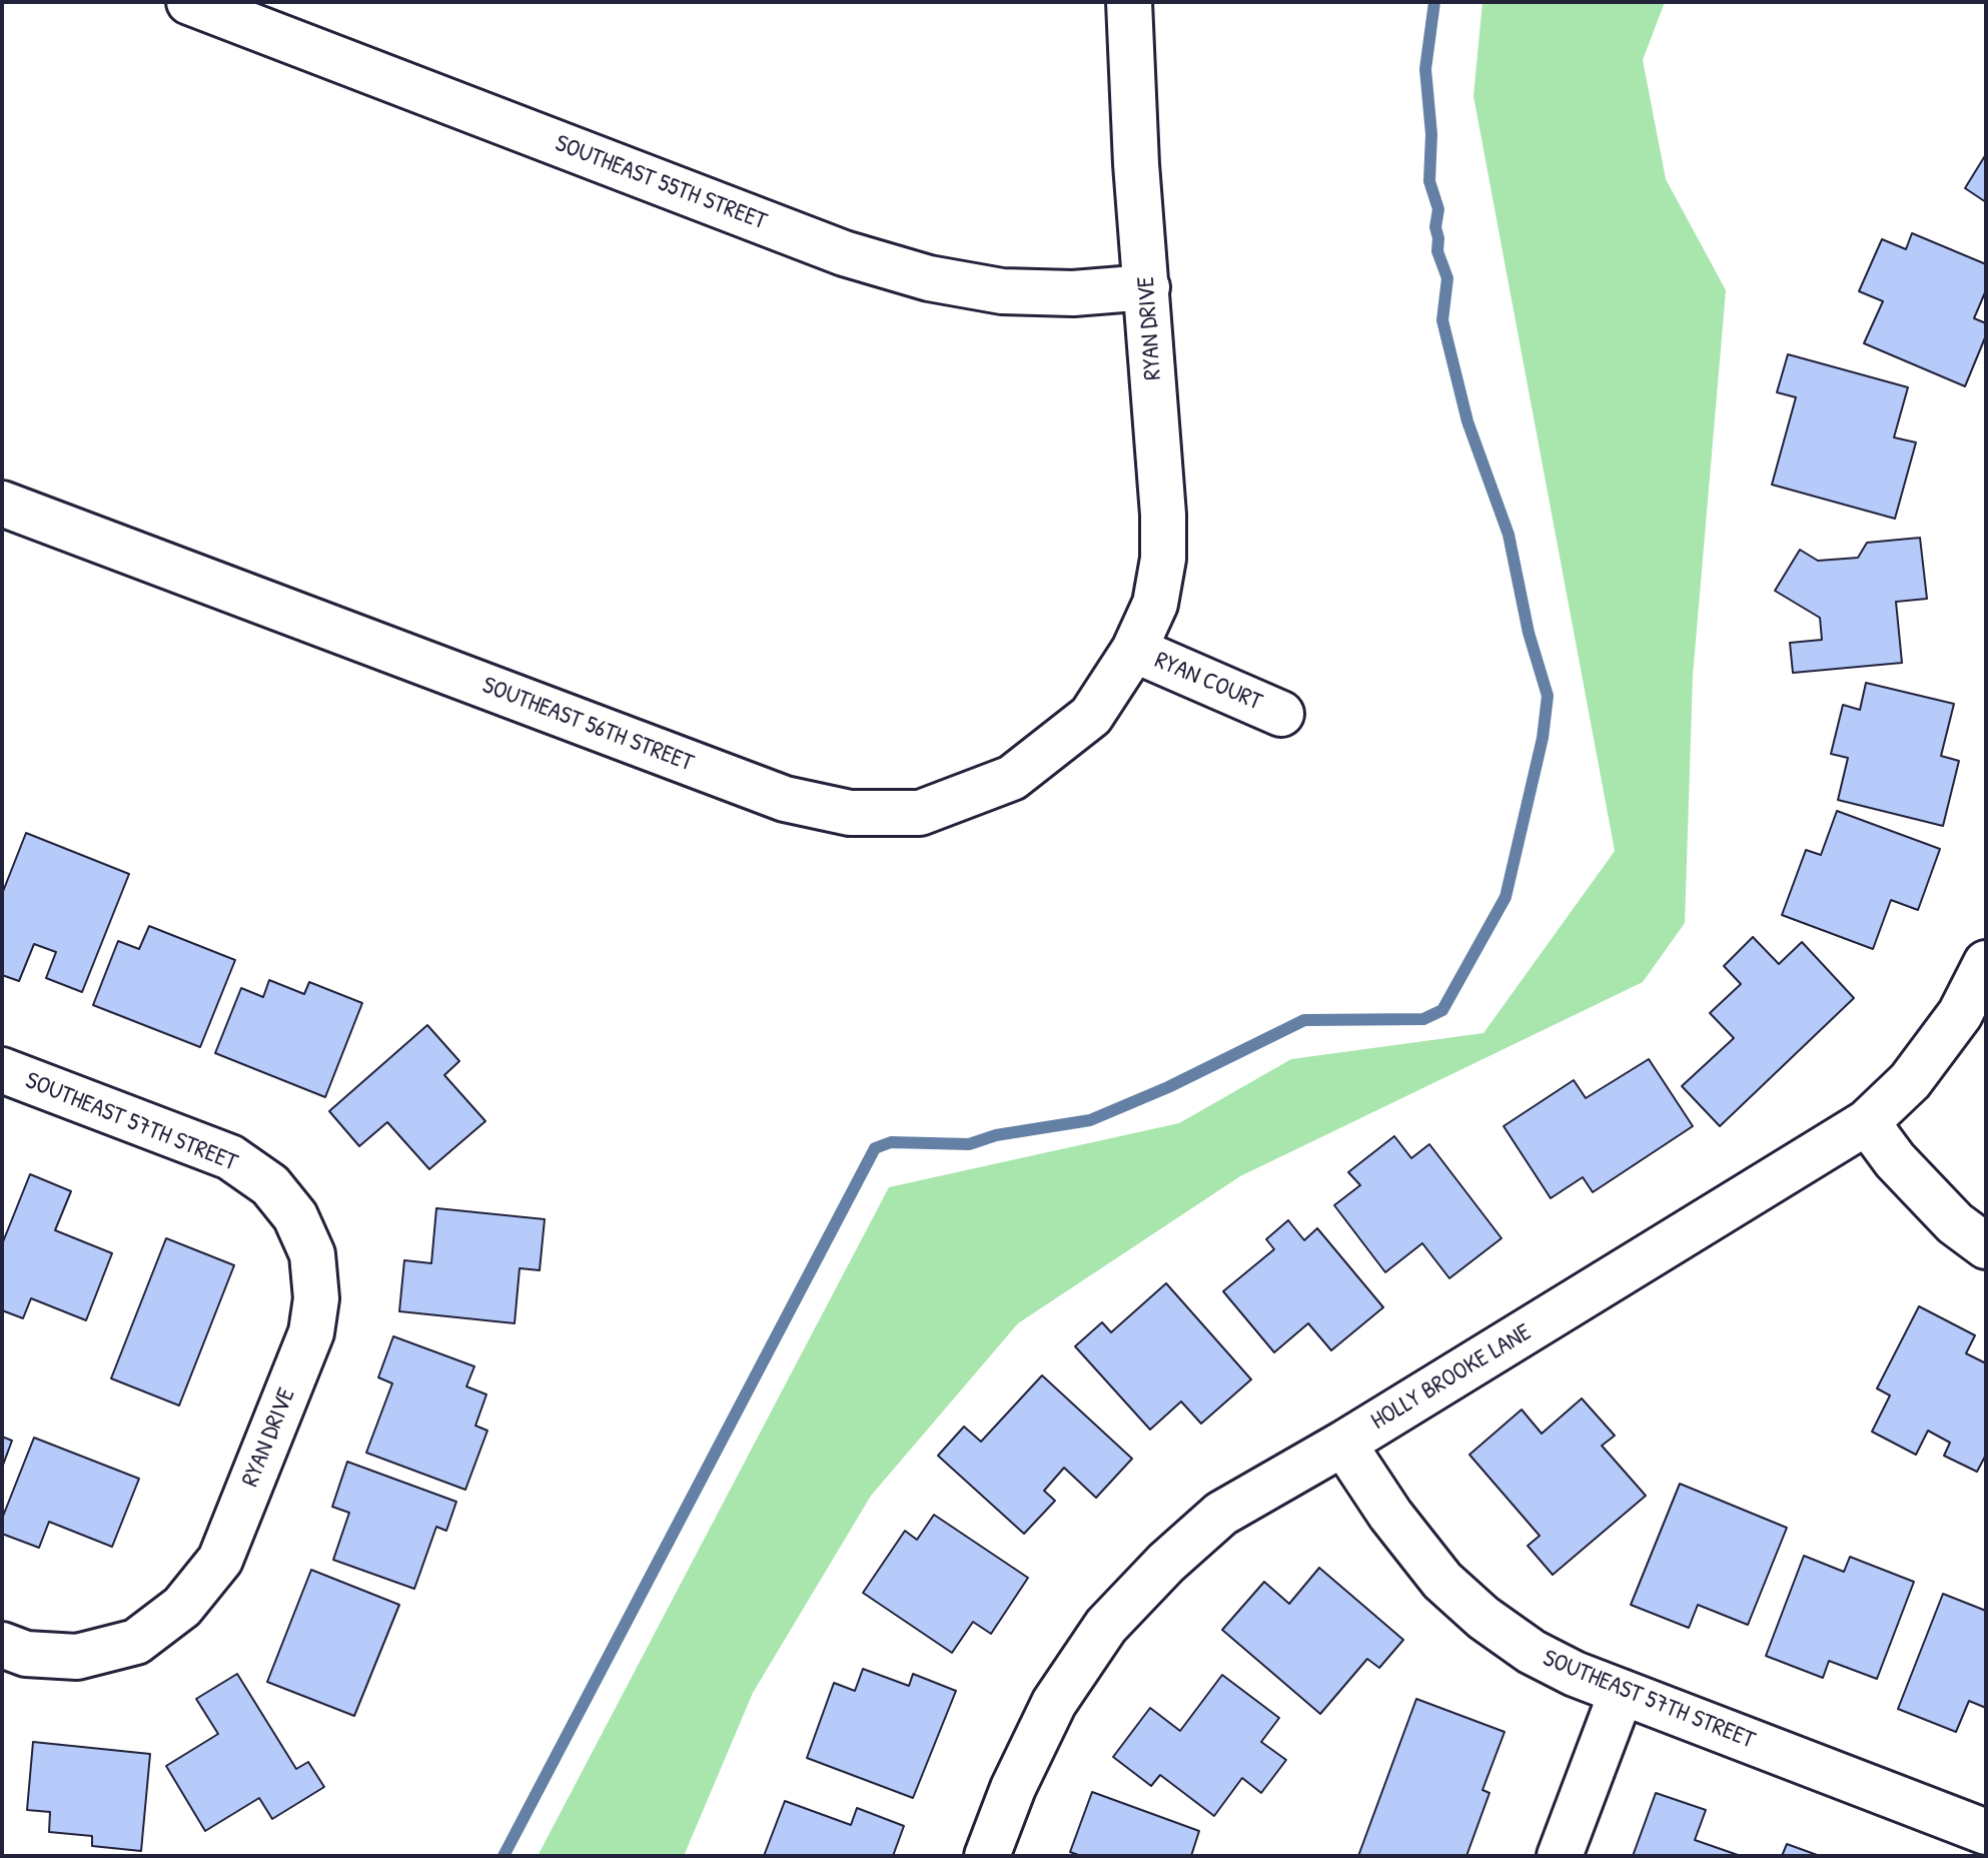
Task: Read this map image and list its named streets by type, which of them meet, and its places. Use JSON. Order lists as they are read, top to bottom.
{
  "streets": {
    "street": [
      "SOUTHEAST 55TH STREET",
      "RYAN DRIVE",
      "RYAN COURT",
      "SOUTHEAST 56TH STREET",
      "SOUTHEAST 57TH STREET",
      "HOLLY BROOKE LANE"
    ]
  },
  "crossings": [
    ["SOUTHEAST 55TH STREET", "RYAN DRIVE"],
    ["RYAN DRIVE", "RYAN COURT"],
    ["RYAN DRIVE", "SOUTHEAST 56TH STREET"],
    ["RYAN DRIVE", "SOUTHEAST 57TH STREET"],
    ["RYAN COURT", "SOUTHEAST 56TH STREET"],
    ["SOUTHEAST 57TH STREET", "HOLLY BROOKE LANE"]
  ]
}
